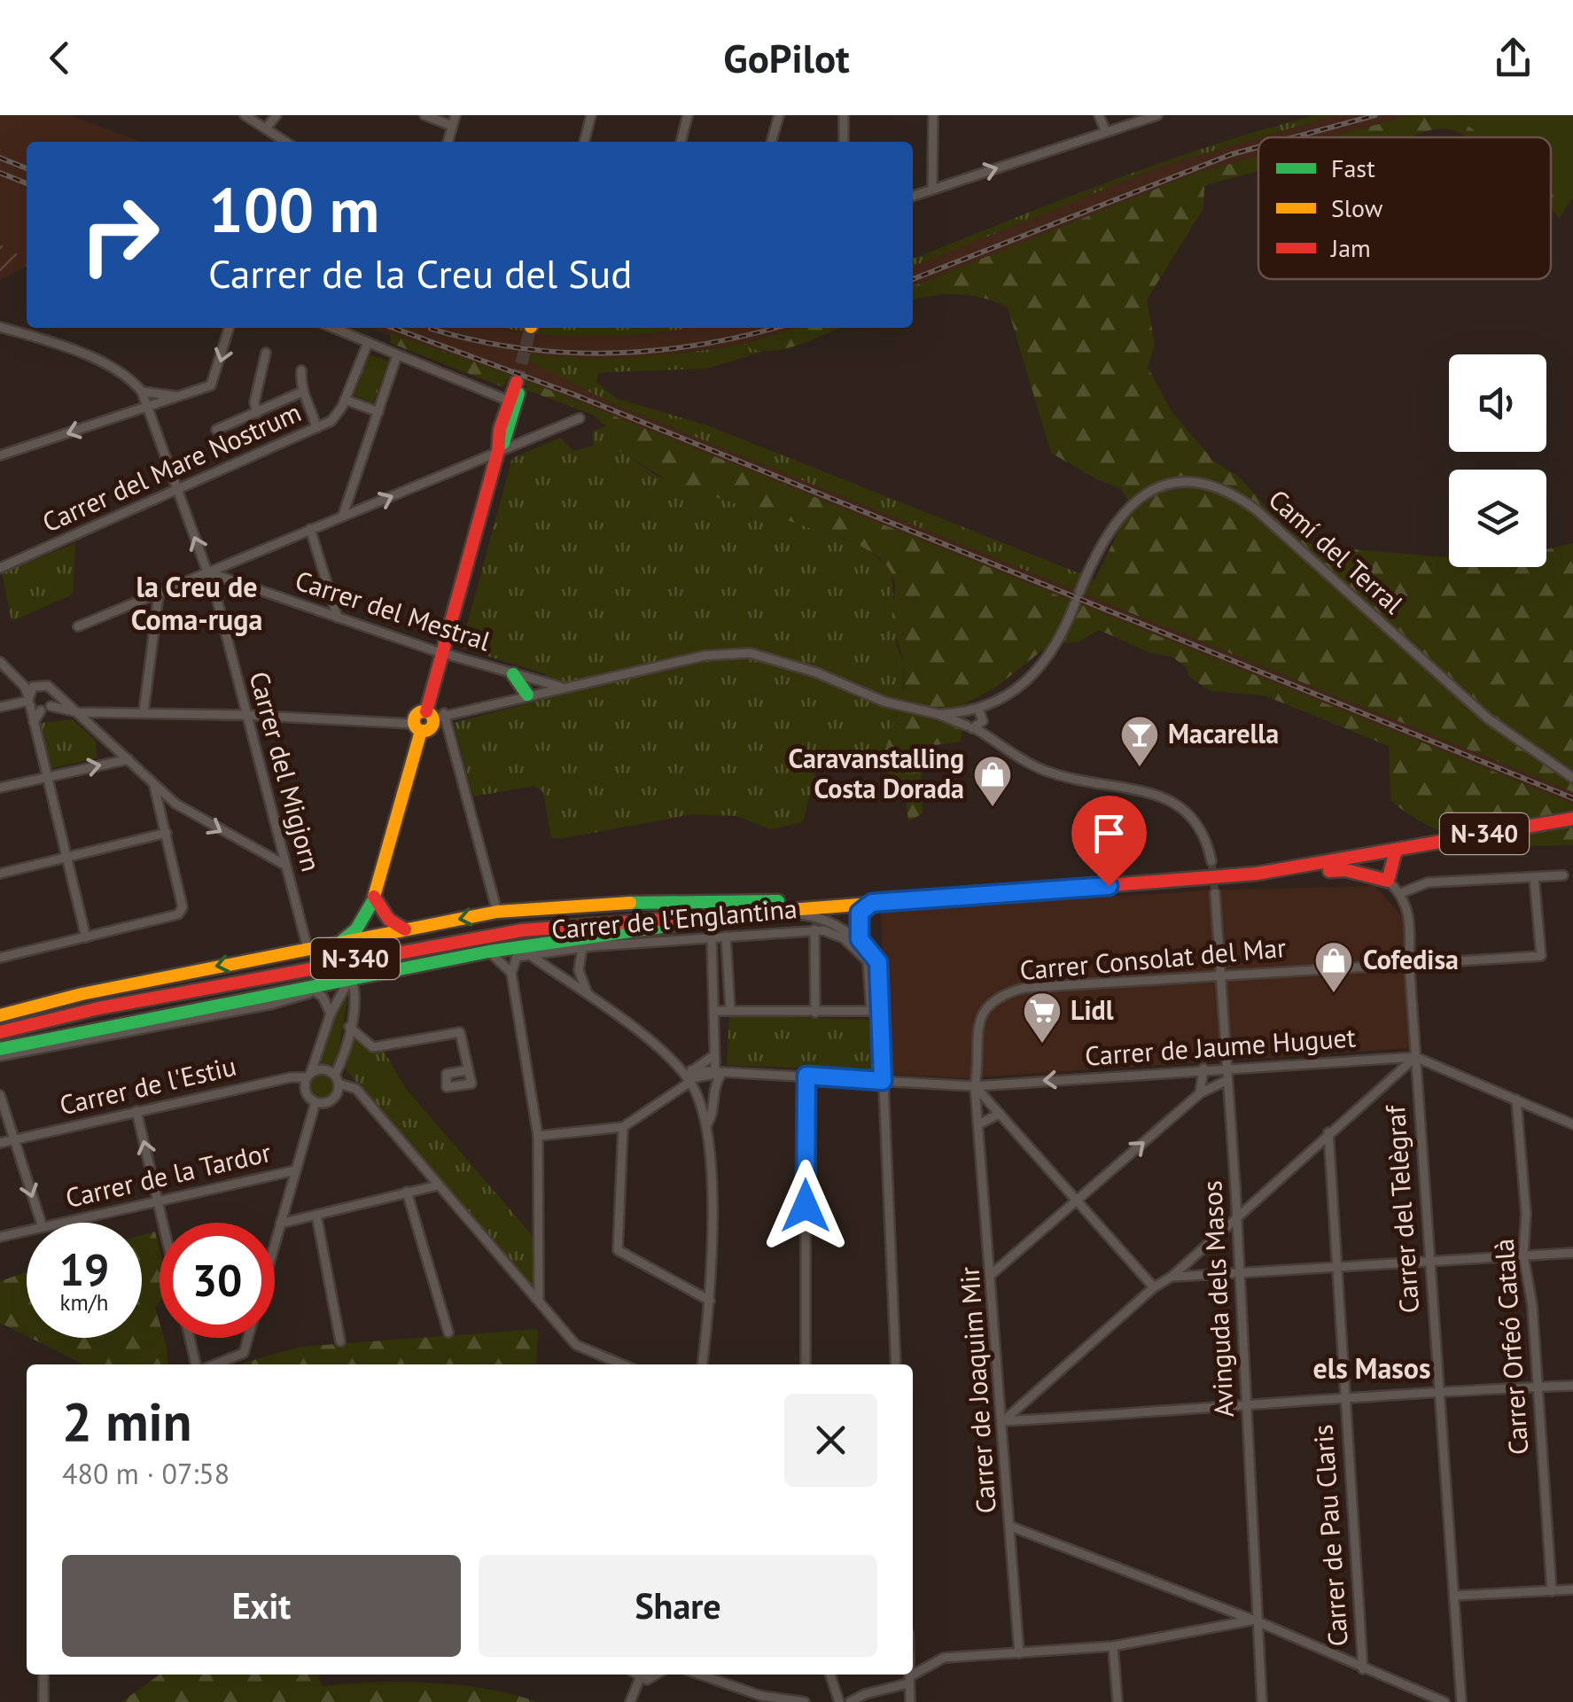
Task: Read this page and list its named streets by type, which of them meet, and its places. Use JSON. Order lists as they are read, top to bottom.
{
  "streets": {
    "main road": ["N-340"],
    "street": [
      "Carrer del Mare Nostrum",
      "Camí del Terral",
      "Carrer del Mestral",
      "Carrer del Migjorn",
      "Carrer de l'Englantina",
      "Carrer Consolat del Mar",
      "Carrer de Jaume Huguet",
      "Carrer de l'Estiu",
      "Carrer de la Tardor",
      "Carrer del Telègraf",
      "Avinguda dels Masos",
      "Carrer Orfeó Català",
      "Carrer de Joaquim Mir",
      "Carrer de Pau Claris"
    ]
  },
  "crossings": [
    ["Carrer del Mare Nostrum", "Carrer del Migjorn"],
    ["Carrer del Mestral", "Carrer del Migjorn"],
    ["Carrer Consolat del Mar", "Carrer de Jaume Huguet"],
    ["Carrer Consolat del Mar", "Carrer del Telègraf"],
    ["Carrer Consolat del Mar", "Avinguda dels Masos"],
    ["Carrer Consolat del Mar", "Carrer de Joaquim Mir"],
    ["Carrer de Jaume Huguet", "Carrer del Telègraf"],
    ["Carrer de Jaume Huguet", "Avinguda dels Masos"],
    ["Carrer de Jaume Huguet", "Carrer de Joaquim Mir"]
  ],
  "districts": ["la Creu de Coma-ruga", "els Masos"],
  "places": {
    "bar": ["Macarella"],
    "shop": ["Caravanstalling Costa Dorada", "Cofedisa"],
    "supermarket": ["Lidl"]
  },
  "legend": ["Fast", "Slow", "Jam"],
  "page": {
    "header": "GoPilot",
    "turn": ["100 m", "Carrer de la Creu del Sud"],
    "speed": "19 km/h",
    "limit": "30",
    "heading": ["2 min", "480 m · 07:58"],
    "buttons": ["Exit", "Share"]
  }
}
